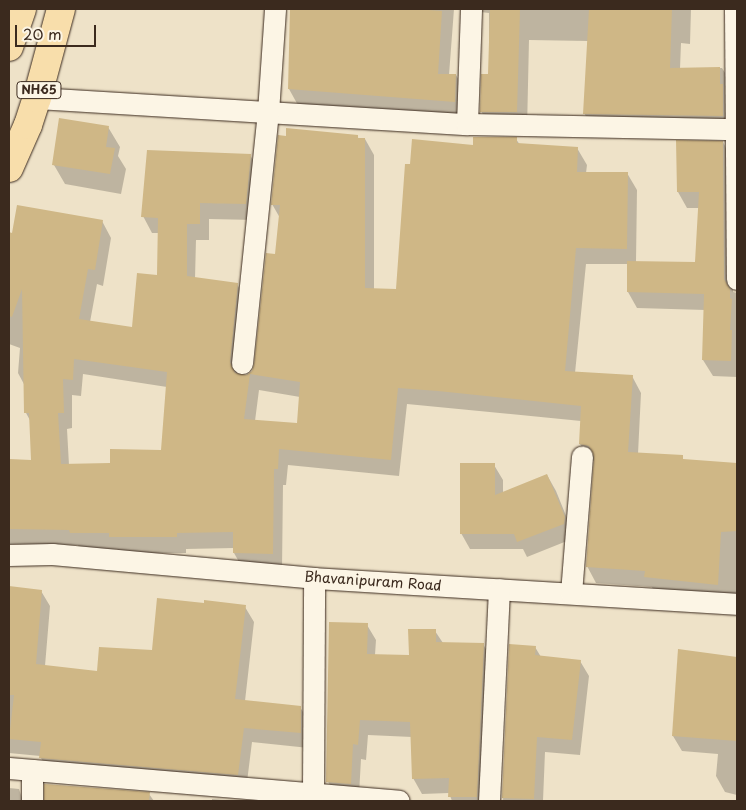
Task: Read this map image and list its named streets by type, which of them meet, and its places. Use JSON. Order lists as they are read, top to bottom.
{
  "streets": {
    "highway": ["NH65"],
    "street": ["Bhavanipuram Road"]
  },
  "scale_bar": "20 m"
}
